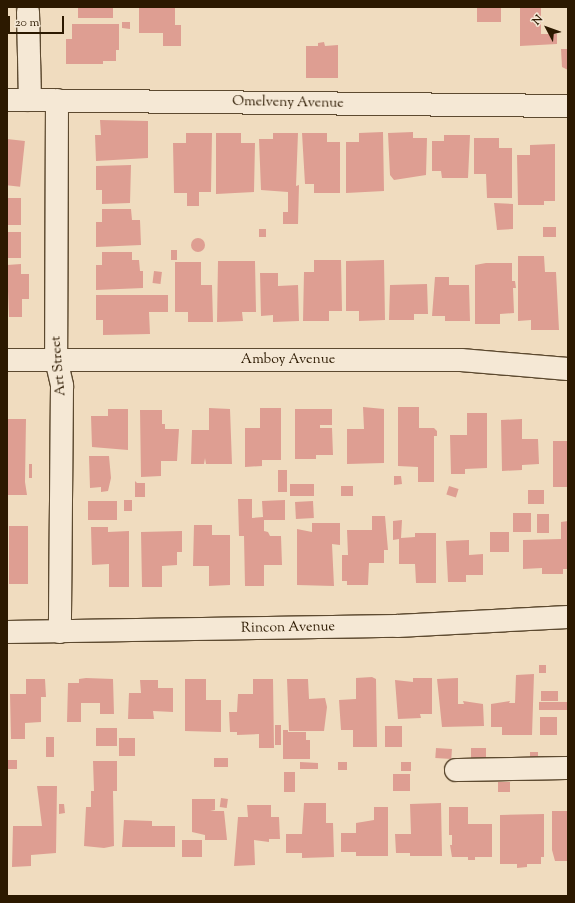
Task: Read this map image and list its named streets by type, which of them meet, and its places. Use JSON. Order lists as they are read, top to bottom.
{
  "streets": {
    "street": [
      "Omelveny Avenue",
      "Amboy Avenue",
      "Art Street",
      "Rincon Avenue"
    ]
  },
  "crossings": [
    ["Omelveny Avenue", "Art Street"],
    ["Amboy Avenue", "Art Street"],
    ["Art Street", "Rincon Avenue"]
  ],
  "scale_bar": "20 m",
  "north": "top left"
}
